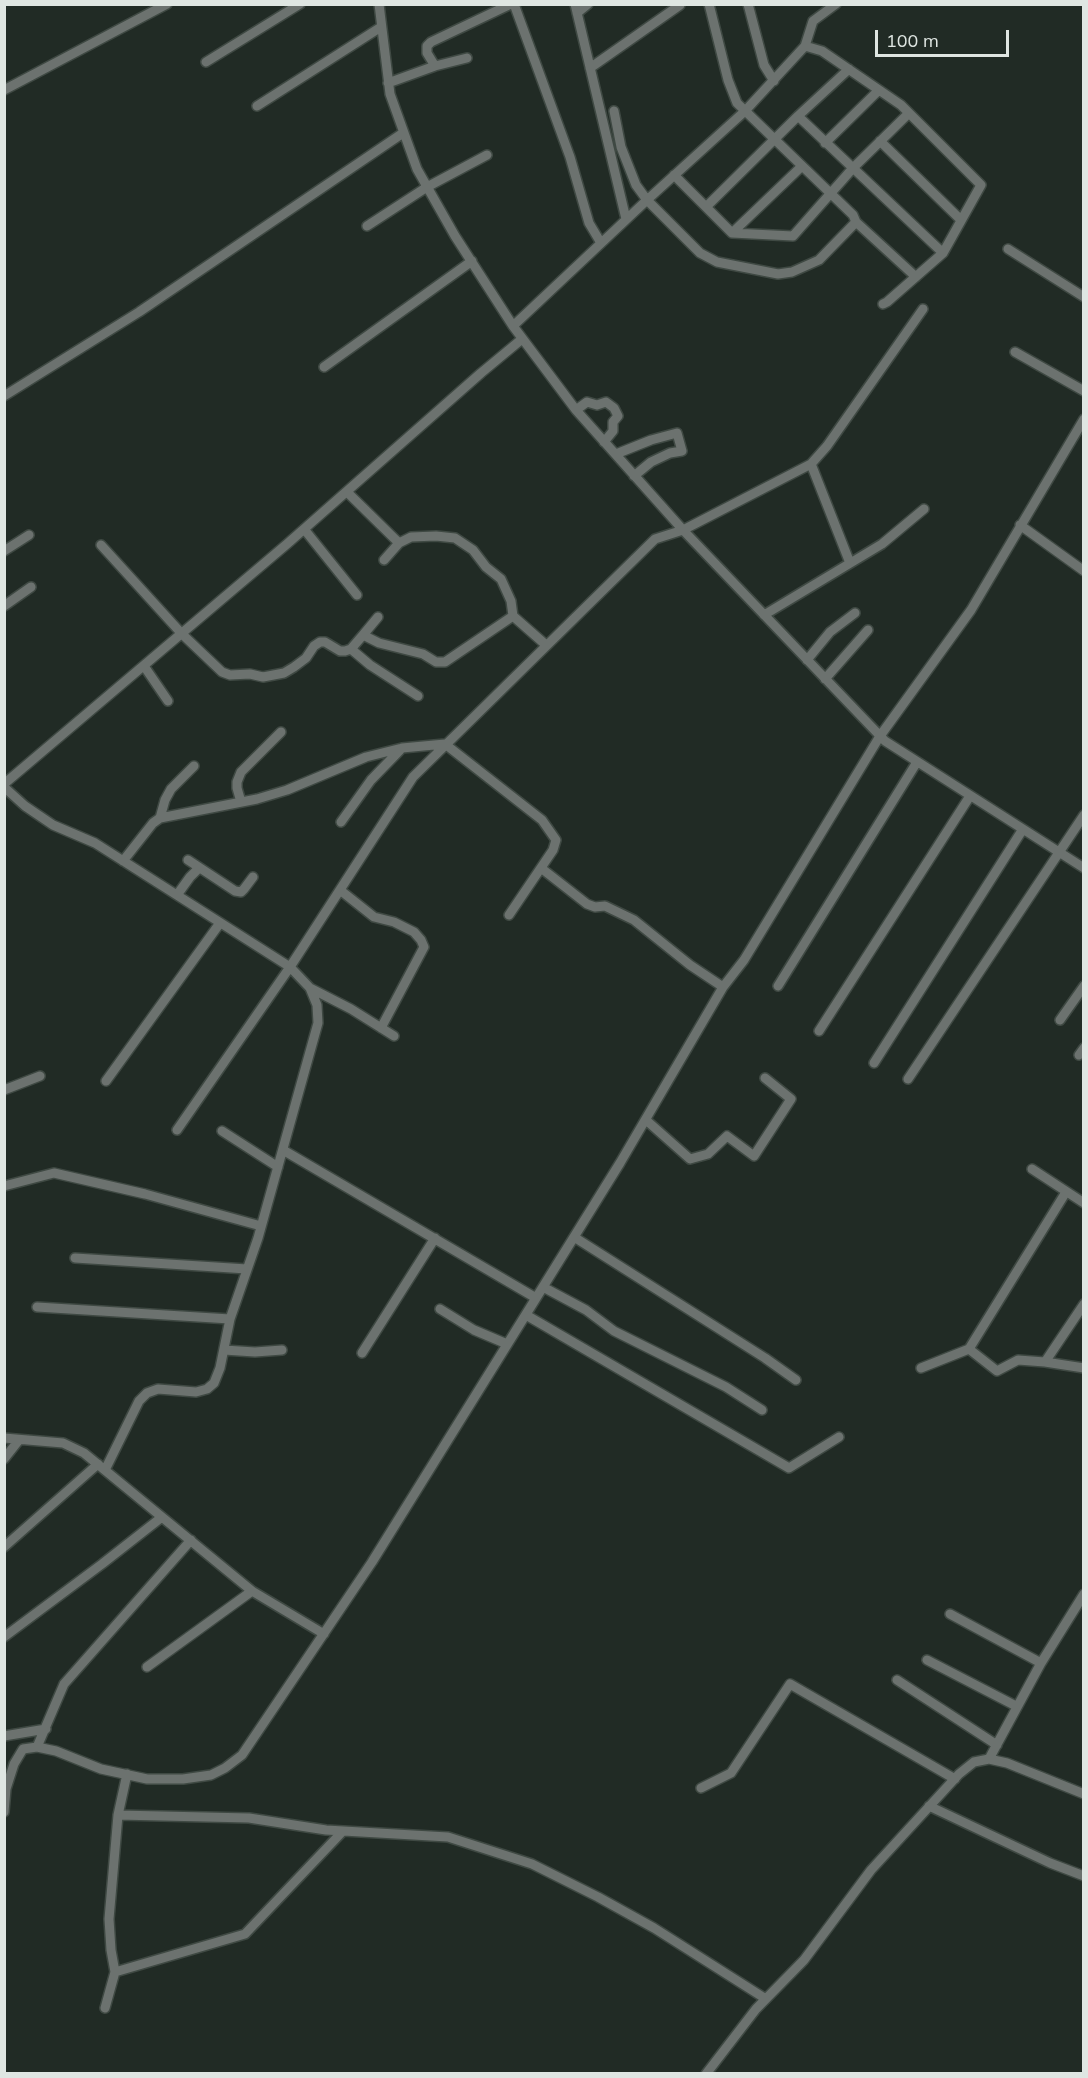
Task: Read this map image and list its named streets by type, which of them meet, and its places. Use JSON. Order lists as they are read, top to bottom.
{
  "scale_bar": "100 m"
}
